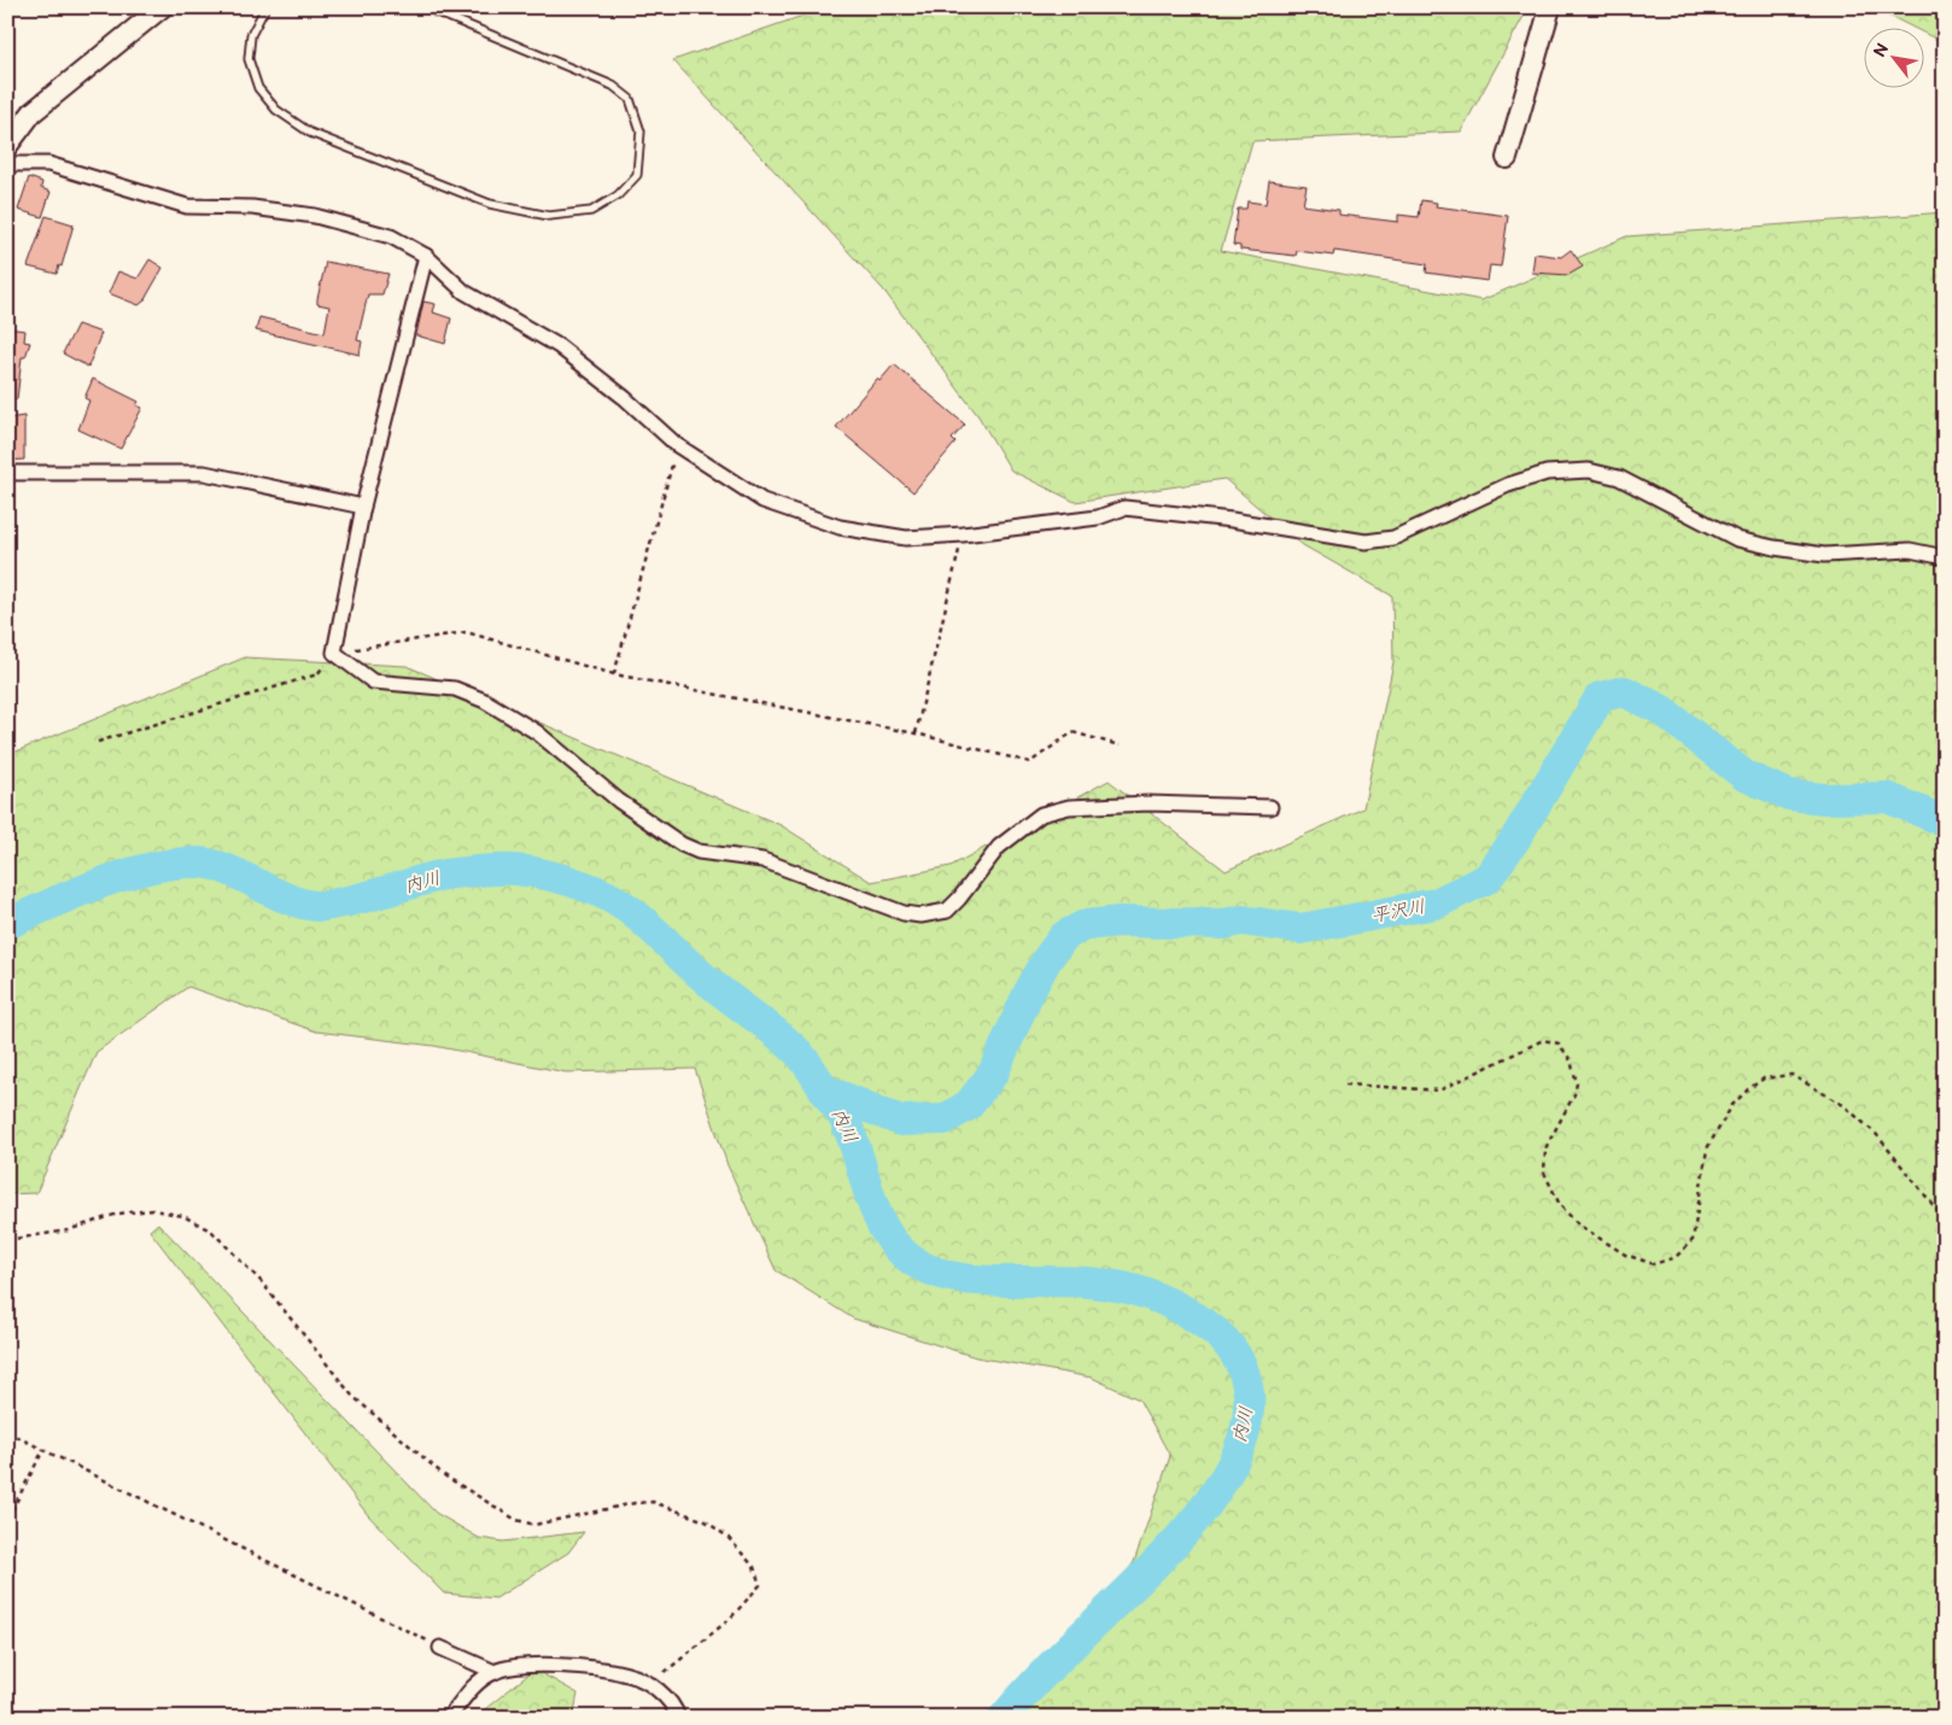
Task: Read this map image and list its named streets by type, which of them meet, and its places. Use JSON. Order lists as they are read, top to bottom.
{
  "water": ["内川", "平沢川"],
  "north": "top left"
}
